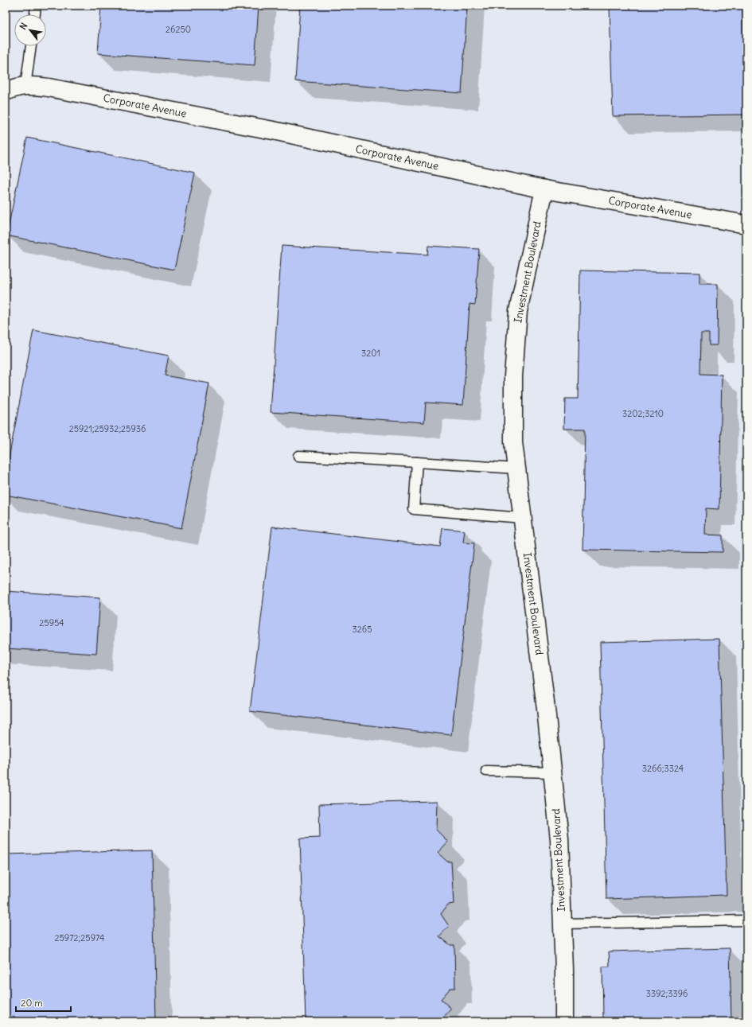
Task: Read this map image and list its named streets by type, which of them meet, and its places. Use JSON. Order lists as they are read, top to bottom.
{
  "streets": {
    "street": ["Corporate Avenue", "Investment Boulevard"]
  },
  "crossings": [
    ["Corporate Avenue", "Investment Boulevard"]
  ],
  "house_numbers": [
    "26250",
    "3201",
    "3202;3210",
    "25921;25932;25936",
    "25954",
    "3265",
    "3266;3324",
    "25972;25974",
    "3392;3396"
  ],
  "scale_bar": "20 m",
  "north": "top left"
}
